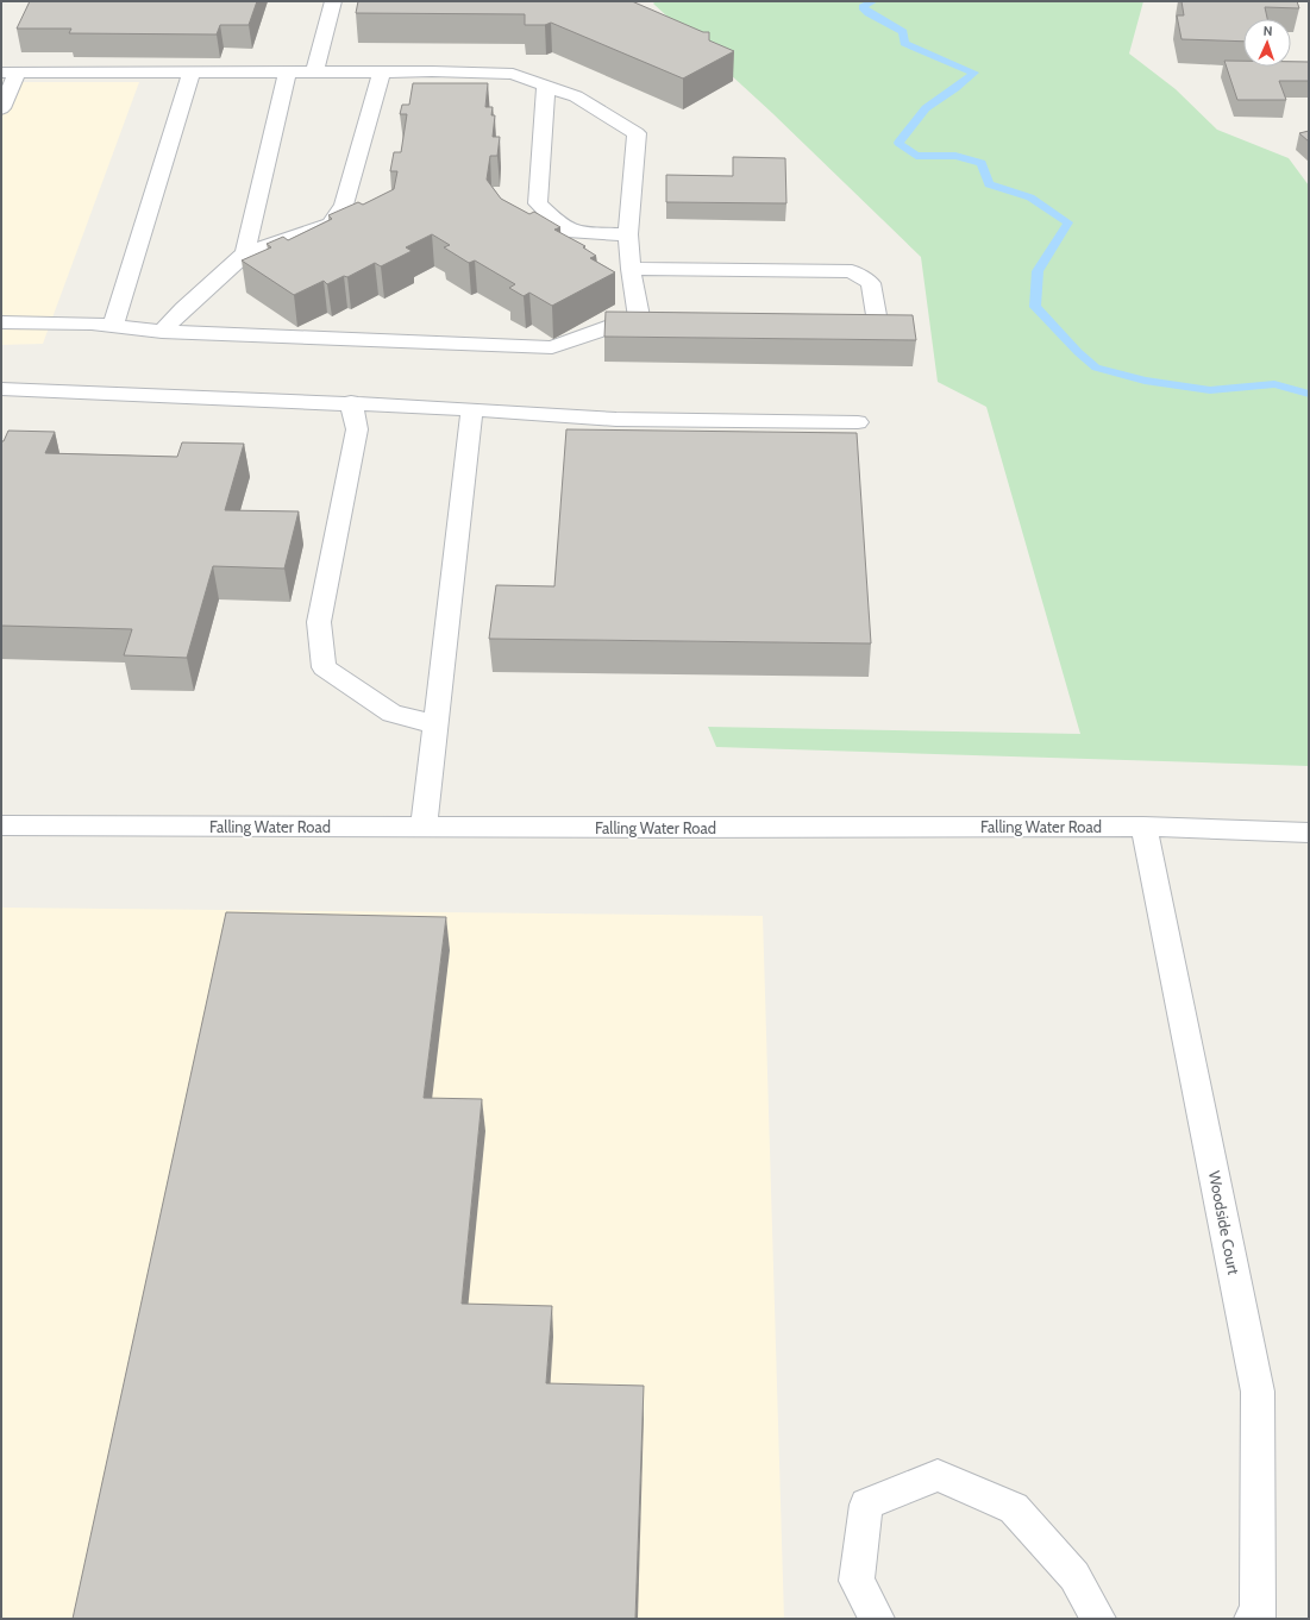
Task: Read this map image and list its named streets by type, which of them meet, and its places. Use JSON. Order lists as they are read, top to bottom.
{
  "streets": {
    "street": ["Falling Water Road", "Woodside Court"]
  },
  "crossings": [
    ["Falling Water Road", "Woodside Court"]
  ],
  "north": "top"
}
